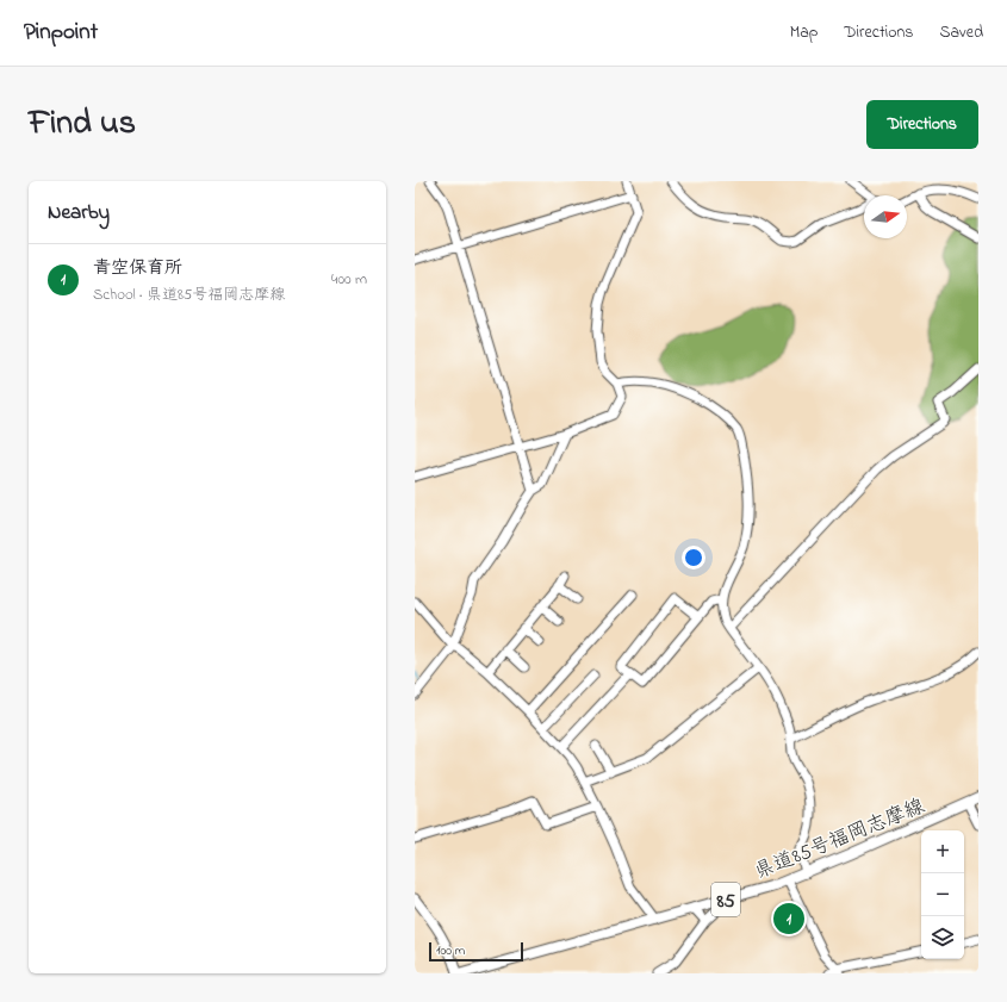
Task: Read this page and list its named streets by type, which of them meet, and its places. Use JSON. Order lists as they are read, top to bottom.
{
  "streets": {
    "main road": ["県道85号福岡志摩線", "85"]
  },
  "scale_bar": "100 m",
  "north": "right",
  "page": {
    "header": "Pinpoint",
    "nav": ["Map", "Directions", "Saved"],
    "title": "Find us",
    "buttons": "Directions",
    "heading": "Nearby",
    "list": [
      {
        "mark": "1",
        "name": "青空保育所",
        "note": "School · 県道85号福岡志摩線",
        "value": "400 m"
      }
    ],
    "map_buttons": ["+", "−"],
    "pins": "1",
    "scale": "100 m"
  }
}
